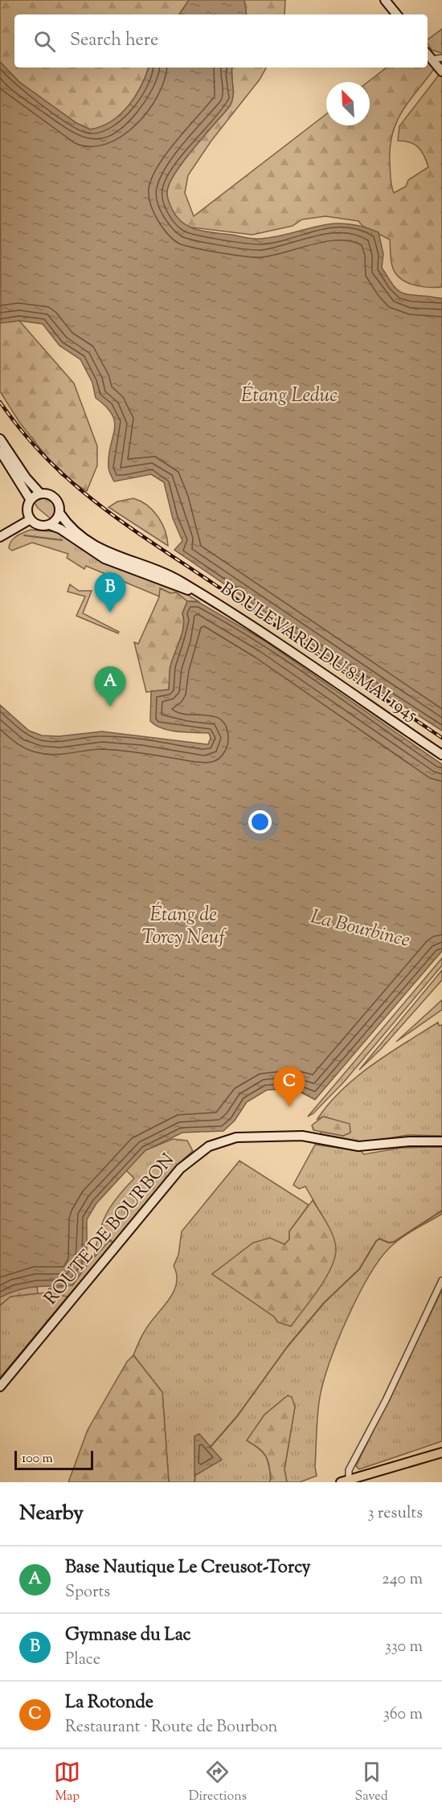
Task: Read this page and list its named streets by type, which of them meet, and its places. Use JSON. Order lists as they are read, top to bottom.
{
  "streets": {
    "main road": ["BOULEVARD DU 8 MAI 1945", "ROUTE DE BOURBON"]
  },
  "water": ["Étang Leduc", "Étang de Torcy Neuf", "La Bourbince"],
  "scale_bar": "100 m",
  "north": "top left",
  "page": {
    "search": "Search here",
    "pins": ["B", "A", "C"],
    "scale": "100 m",
    "heading": ["Nearby", "3 results"],
    "list": [
      {
        "mark": "A",
        "name": "Base Nautique Le Creusot-Torcy",
        "note": "Sports",
        "value": "240 m"
      },
      {
        "mark": "B",
        "name": "Gymnase du Lac",
        "note": "Place",
        "value": "330 m"
      },
      {
        "mark": "C",
        "name": "La Rotonde",
        "note": "Restaurant · Route de Bourbon",
        "value": "360 m"
      }
    ],
    "nav": ["Map", "Directions", "Saved"]
  }
}
